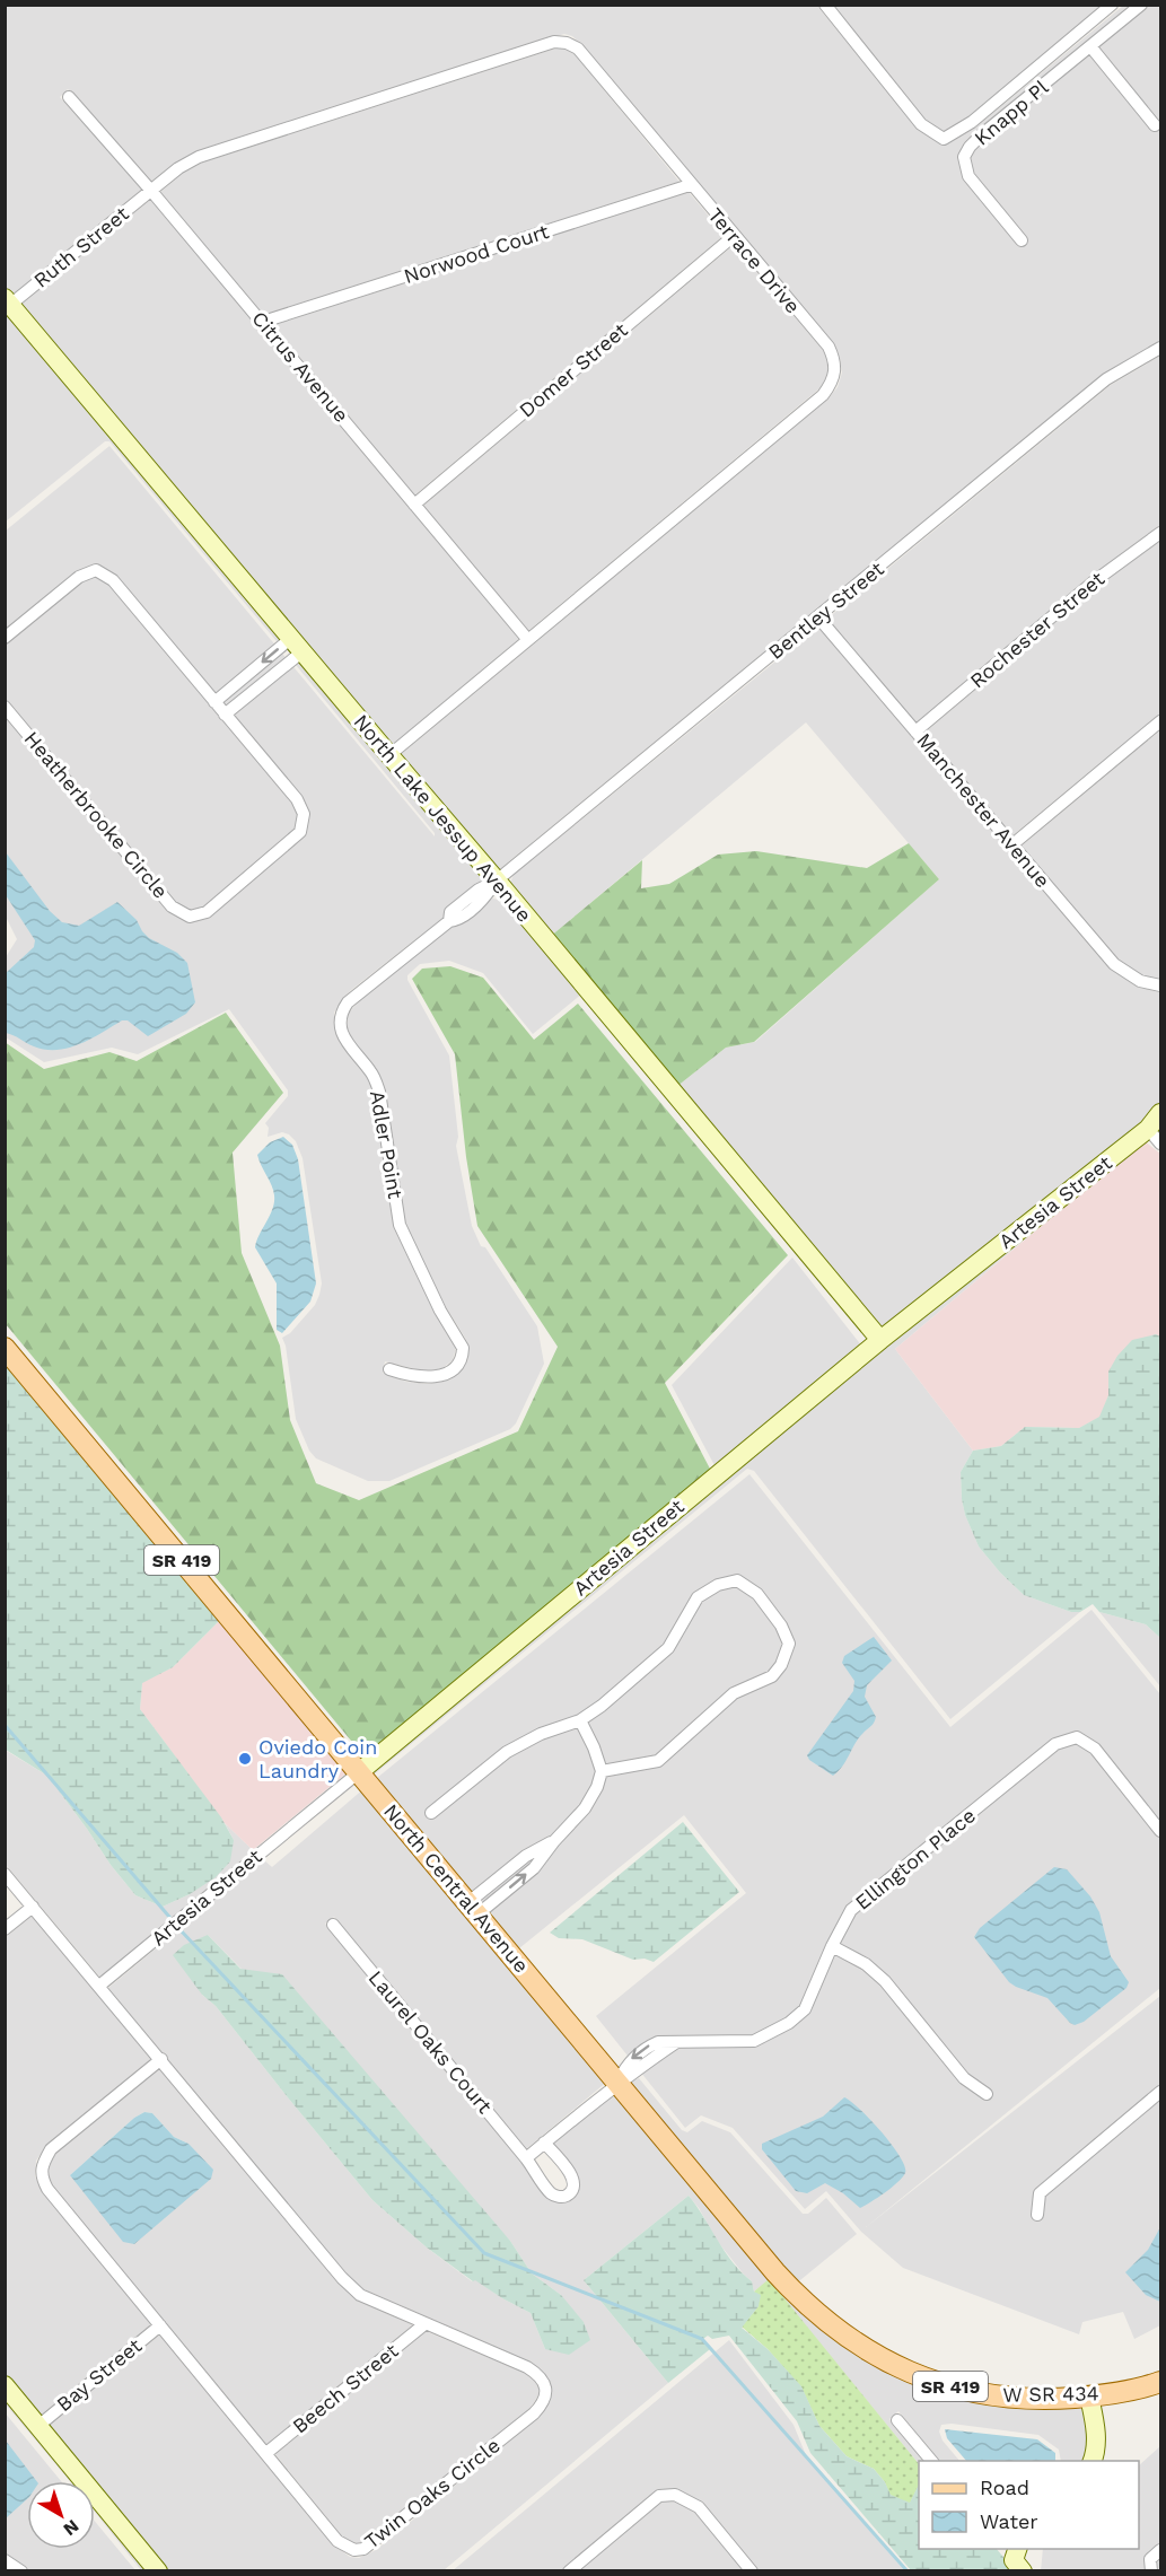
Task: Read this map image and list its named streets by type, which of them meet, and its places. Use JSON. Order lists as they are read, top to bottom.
{
  "streets": {
    "main road": ["SR 419", "North Central Avenue", "W SR 434"],
    "street": [
      "Knapp Pl",
      "Ruth Street",
      "Norwood Court",
      "Terrace Drive",
      "Citrus Avenue",
      "Domer Street",
      "Bentley Street",
      "Rochester Street",
      "Manchester Avenue",
      "Heatherbrooke Circle",
      "North Lake Jessup Avenue",
      "Adler Point",
      "Artesia Street",
      "Ellington Place",
      "Laurel Oaks Court",
      "Bay Street",
      "Beech Street",
      "Twin Oaks Circle"
    ]
  },
  "crossings": [
    ["Ruth Street", "Terrace Drive"],
    ["Ruth Street", "Citrus Avenue"],
    ["Ruth Street", "North Lake Jessup Avenue"],
    ["Norwood Court", "Terrace Drive"],
    ["Norwood Court", "Citrus Avenue"],
    ["Terrace Drive", "Citrus Avenue"],
    ["Terrace Drive", "Domer Street"],
    ["Terrace Drive", "North Lake Jessup Avenue"],
    ["Citrus Avenue", "Domer Street"],
    ["Bentley Street", "Manchester Avenue"],
    ["Bentley Street", "North Lake Jessup Avenue"],
    ["Bentley Street", "Adler Point"],
    ["Rochester Street", "Manchester Avenue"],
    ["North Lake Jessup Avenue", "Adler Point"],
    ["North Lake Jessup Avenue", "Artesia Street"],
    ["Artesia Street", "North Central Avenue"],
    ["Artesia Street", "Twin Oaks Circle"],
    ["Ellington Place", "North Central Avenue"],
    ["North Central Avenue", "W SR 434"],
    ["Bay Street", "Twin Oaks Circle"],
    ["Beech Street", "Twin Oaks Circle"]
  ],
  "places": ["Oviedo Coin Laundry"],
  "legend": ["Road", "Water"],
  "north": "bottom right"
}
